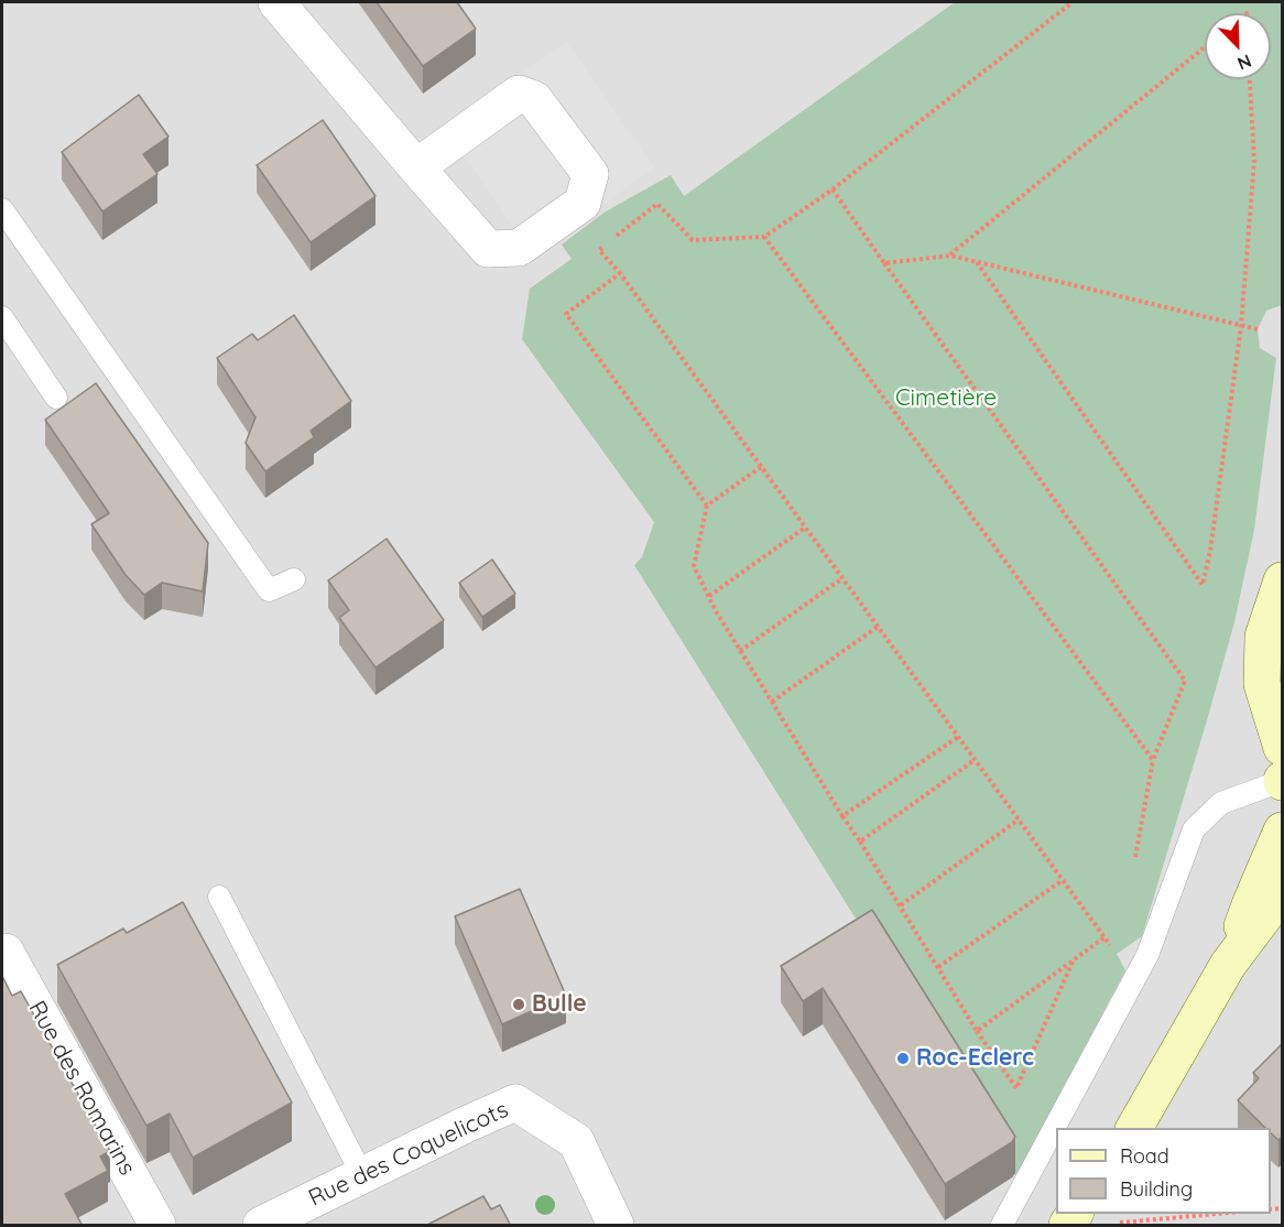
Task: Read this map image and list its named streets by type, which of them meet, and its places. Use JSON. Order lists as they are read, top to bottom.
{
  "streets": {
    "street": ["Rue des Romarins", "Rue des Coquelicots"]
  },
  "parks": ["Cimetière"],
  "places": ["Bulle", "Roc-Eclerc"],
  "legend": ["Road", "Building"],
  "north": "bottom right"
}
